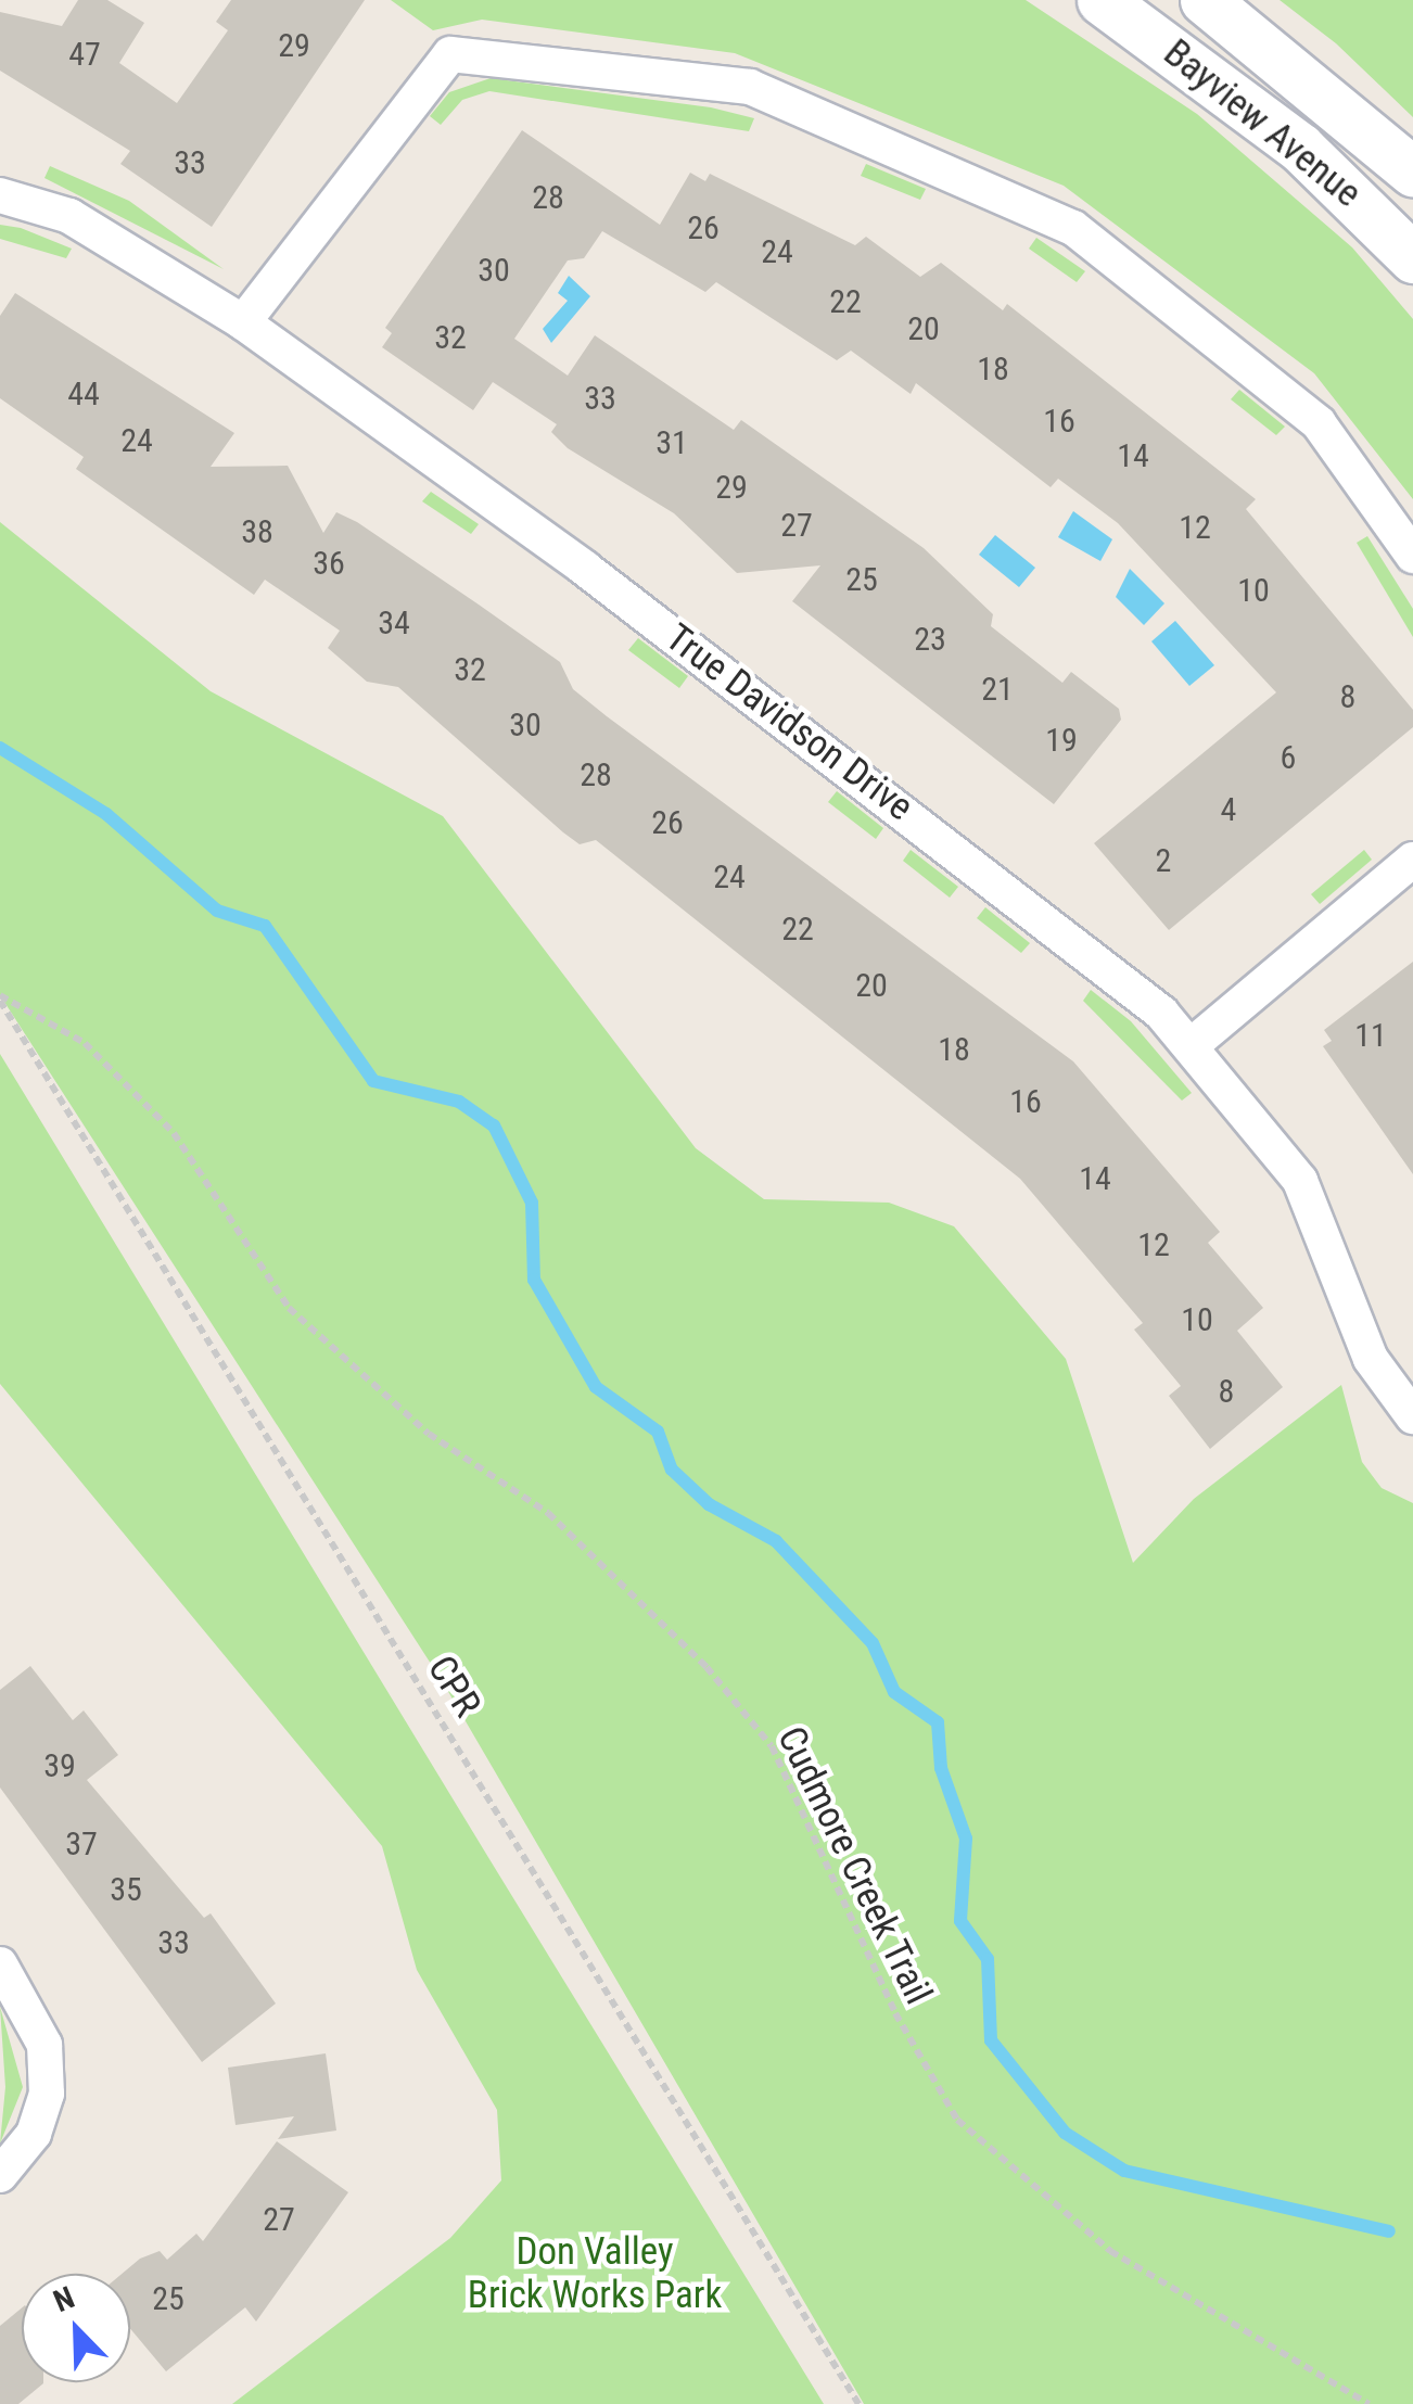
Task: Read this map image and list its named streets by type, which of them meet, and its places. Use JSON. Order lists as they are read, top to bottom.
{
  "streets": {
    "main road": ["Bayview Avenue"],
    "street": ["True Davidson Drive"],
    "path": ["CPR", "Cudmore Creek Trail"]
  },
  "crossings": [
    ["CPR", "Cudmore Creek Trail"]
  ],
  "parks": ["Don Valley Brick Works Park"],
  "house_numbers": [
    "29",
    "47",
    "33",
    "28",
    "26",
    "24",
    "30",
    "22",
    "20",
    "32",
    "18",
    "44",
    "33",
    "16",
    "24",
    "31",
    "14",
    "29",
    "27",
    "12",
    "38",
    "36",
    "25",
    "10",
    "34",
    "23",
    "32",
    "21",
    "8",
    "30",
    "19",
    "6",
    "28",
    "4",
    "26",
    "2",
    "24",
    "22",
    "20",
    "11",
    "18",
    "16",
    "14",
    "12",
    "10",
    "8",
    "39",
    "37",
    "35",
    "33",
    "27",
    "25"
  ],
  "north": "top left"
}
